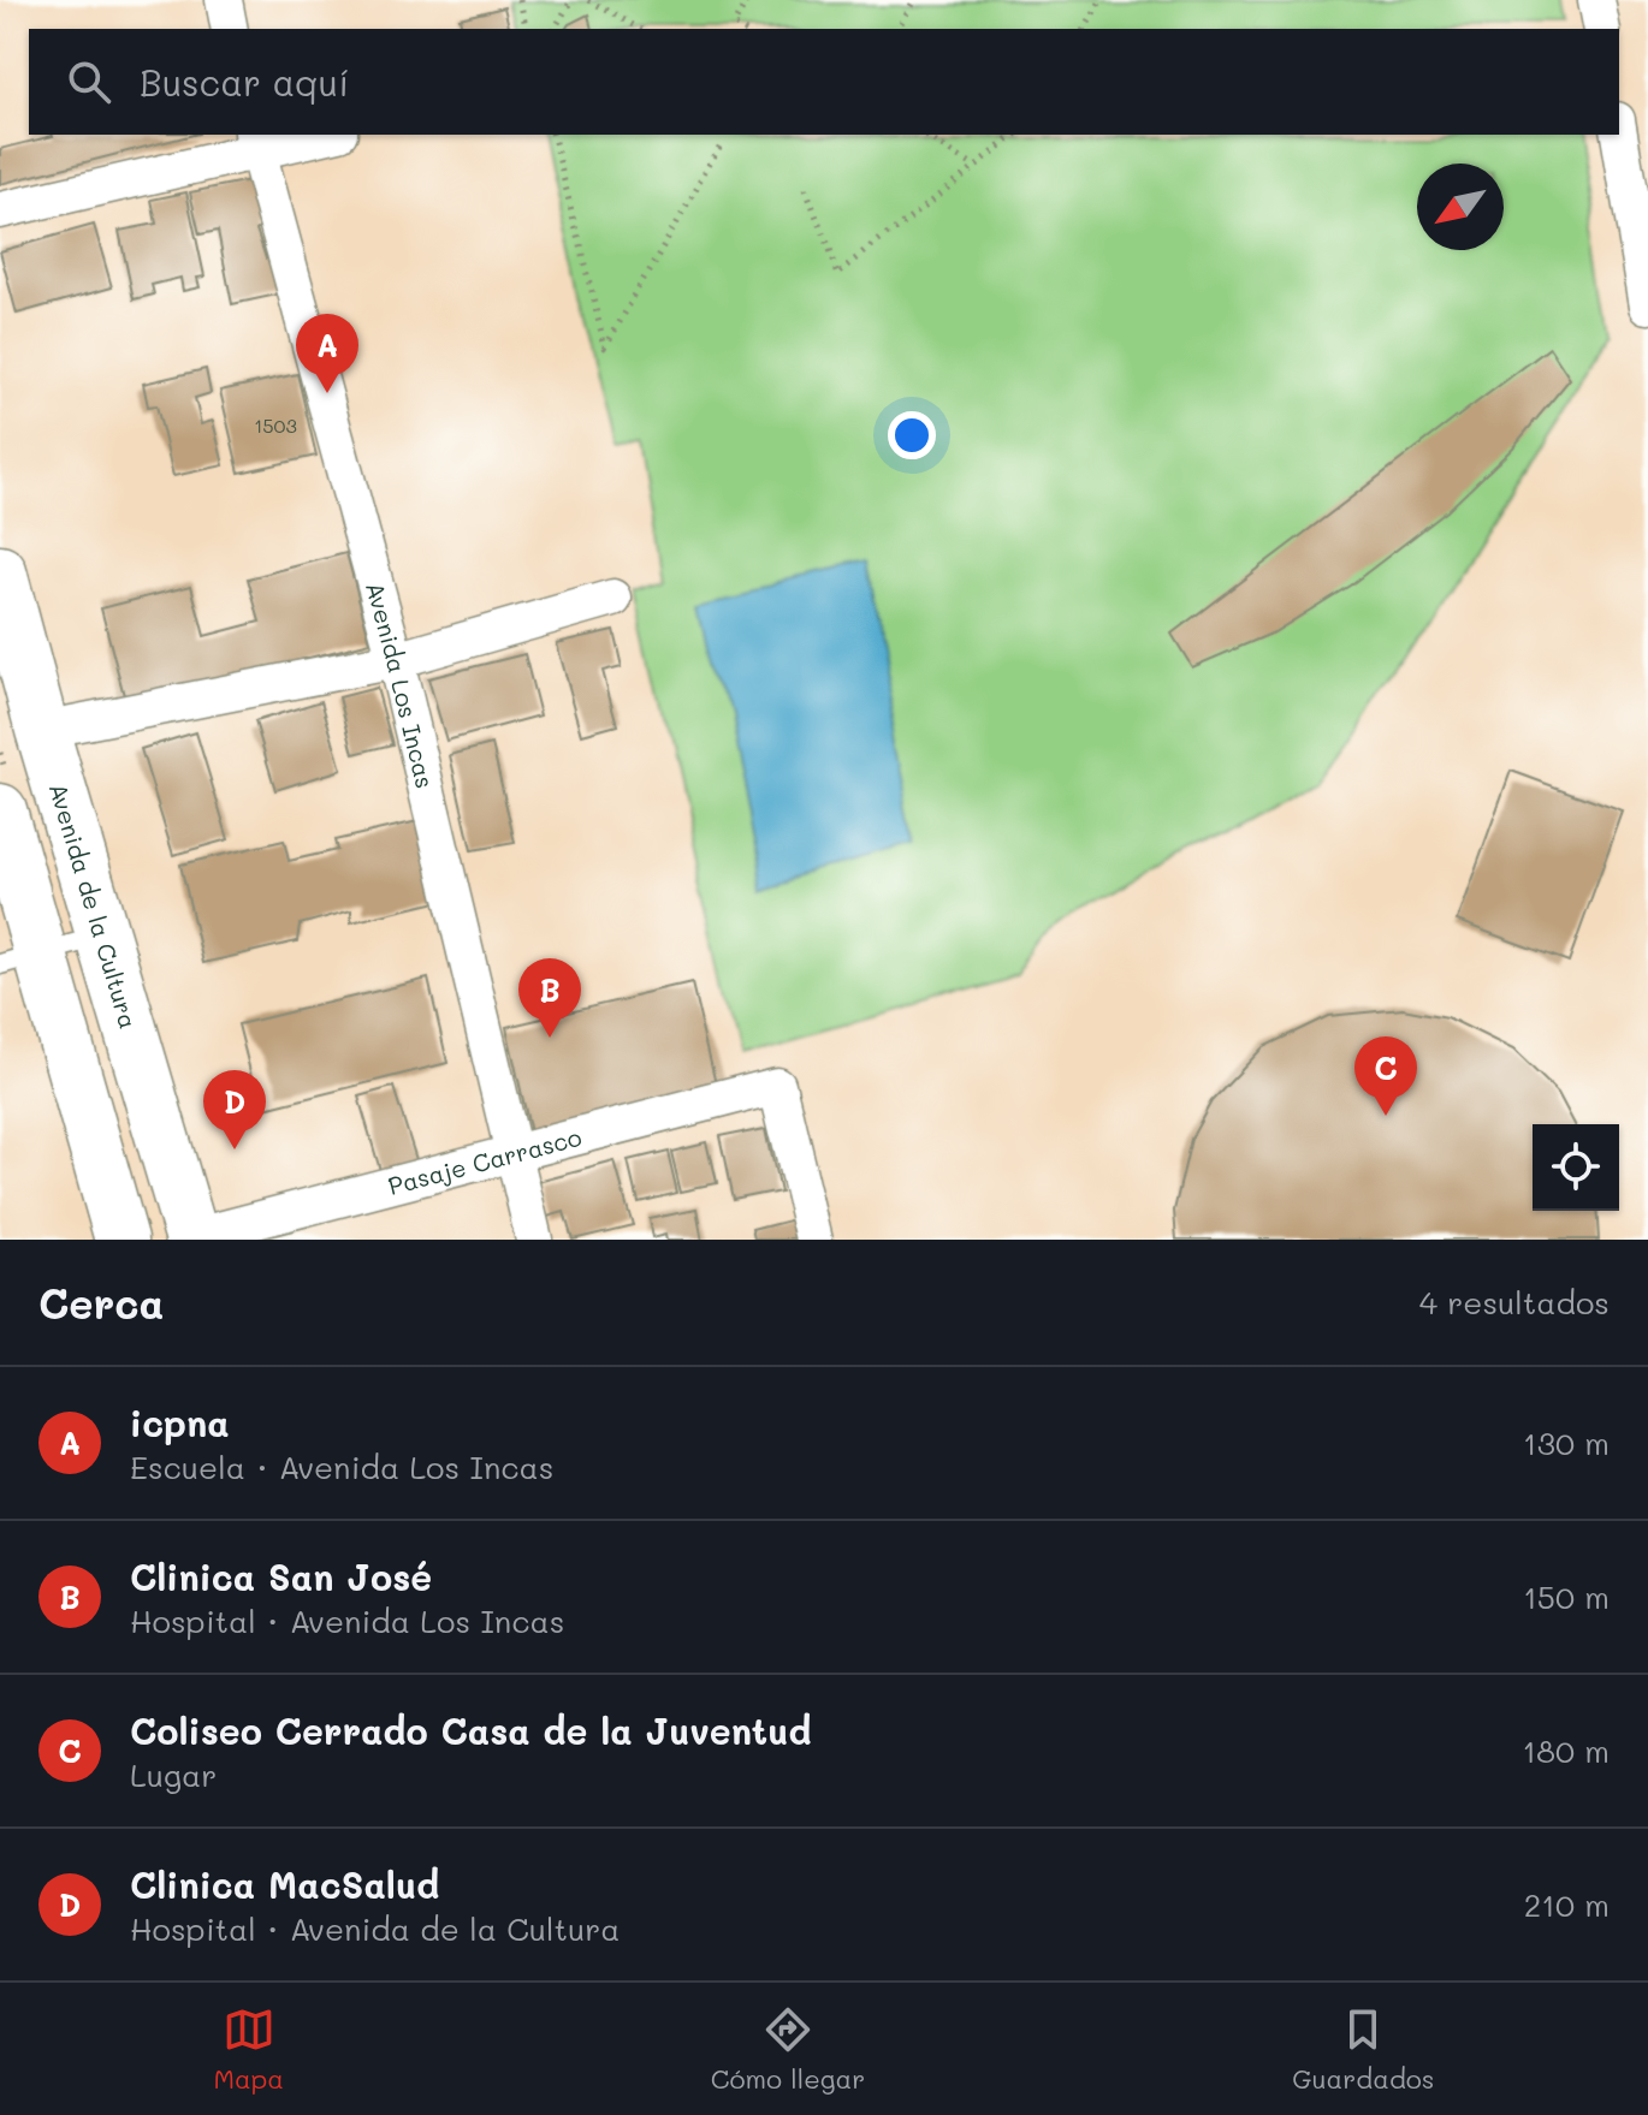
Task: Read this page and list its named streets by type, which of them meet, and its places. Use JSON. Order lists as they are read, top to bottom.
{
  "streets": {
    "highway": ["Avenida de la Cultura"],
    "street": ["Avenida Los Incas", "Pasaje Carrasco"]
  },
  "crossings": [
    ["Avenida Los Incas", "Pasaje Carrasco"],
    ["Avenida de la Cultura", "Pasaje Carrasco"]
  ],
  "house_numbers": ["1503"],
  "north": "bottom left",
  "page": {
    "search": "Buscar aquí",
    "pins": [
      "A",
      "B",
      "C",
      "D"
    ],
    "heading": ["Cerca", "4 resultados"],
    "list": [
      {
        "mark": "A",
        "name": "icpna",
        "note": "Escuela · Avenida Los Incas",
        "value": "130 m"
      },
      {
        "mark": "B",
        "name": "Clinica San José",
        "note": "Hospital · Avenida Los Incas",
        "value": "150 m"
      },
      {
        "mark": "C",
        "name": "Coliseo Cerrado Casa de la Juventud",
        "note": "Lugar",
        "value": "180 m"
      },
      {
        "mark": "D",
        "name": "Clinica MacSalud",
        "note": "Hospital · Avenida de la Cultura",
        "value": "210 m"
      }
    ],
    "nav": ["Mapa", "Cómo llegar", "Guardados"]
  }
}
